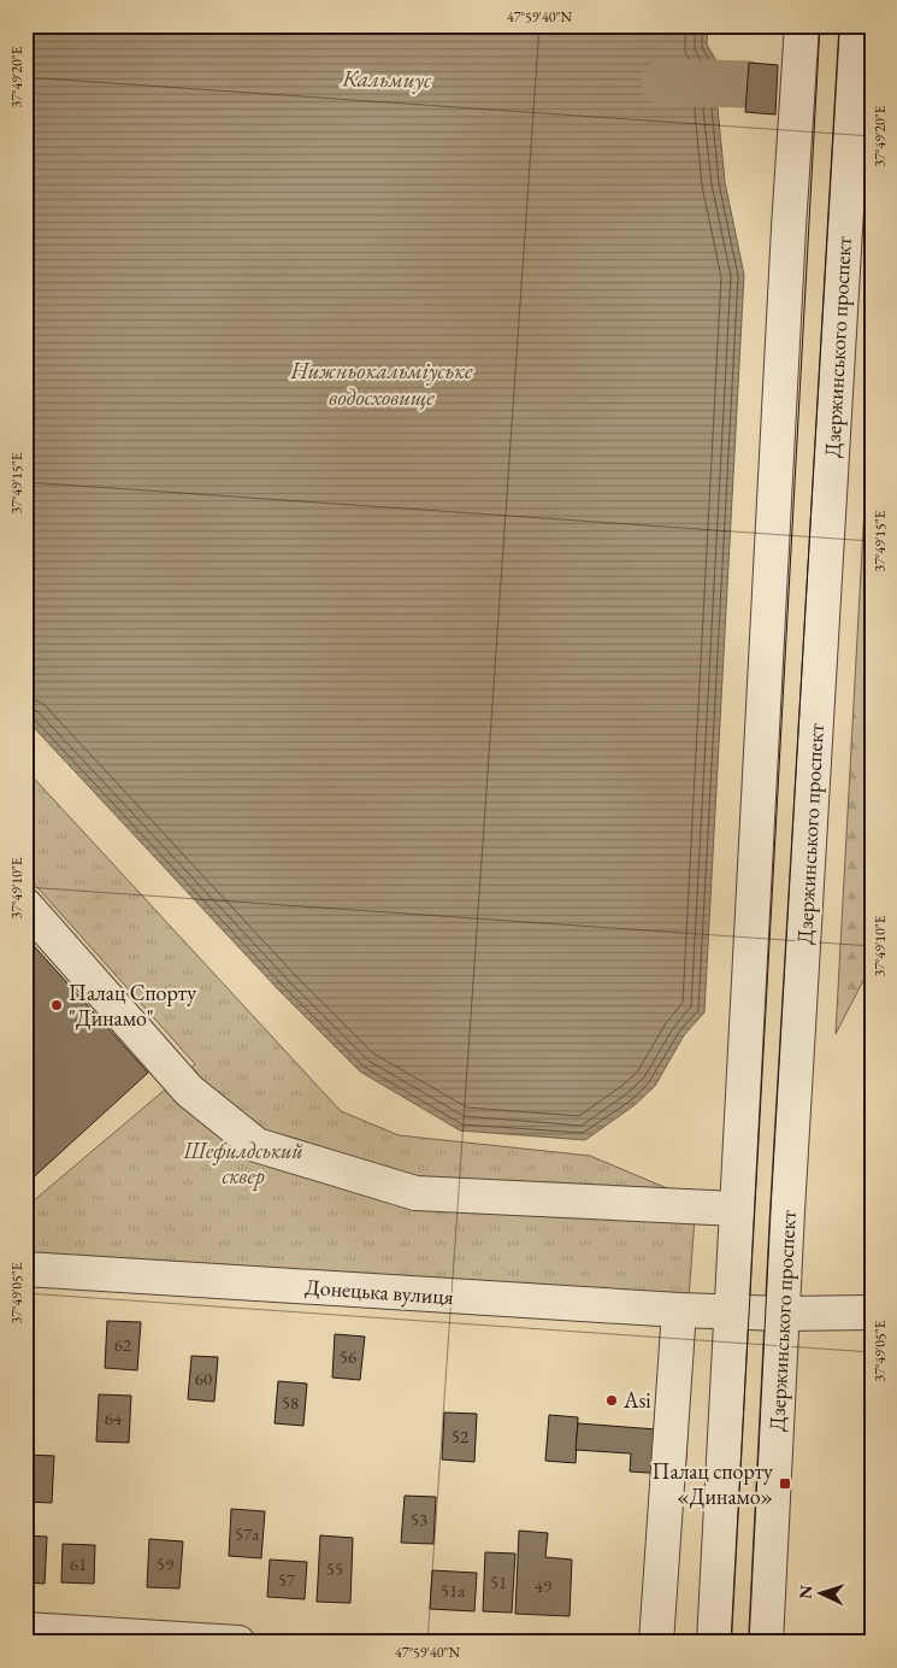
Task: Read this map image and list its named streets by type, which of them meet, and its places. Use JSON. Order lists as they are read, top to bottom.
{
  "streets": {
    "street": ["Дзержинського проспект", "Донецька вулиця"]
  },
  "crossings": [
    ["Дзержинського проспект", "Донецька вулиця"]
  ],
  "water": ["Кальмиус", "Нижньокальміуське водосховище"],
  "parks": ["Шефилдський сквер"],
  "places": {
    "other": ["Палац Спорту \"Динамо\"", "Asi"],
    "transit": ["Палац спорту «Динамо»"]
  },
  "house_numbers": [
    "62",
    "56",
    "60",
    "58",
    "64",
    "52",
    "53",
    "57а",
    "61",
    "59",
    "55",
    "57",
    "51",
    "49",
    "51а"
  ],
  "north": "left",
  "coordinates": [
    "47°59'40\"N",
    "37°49'20\"E",
    "37°49'15\"E",
    "37°49'10\"E",
    "37°49'05\"E"
  ]
}
